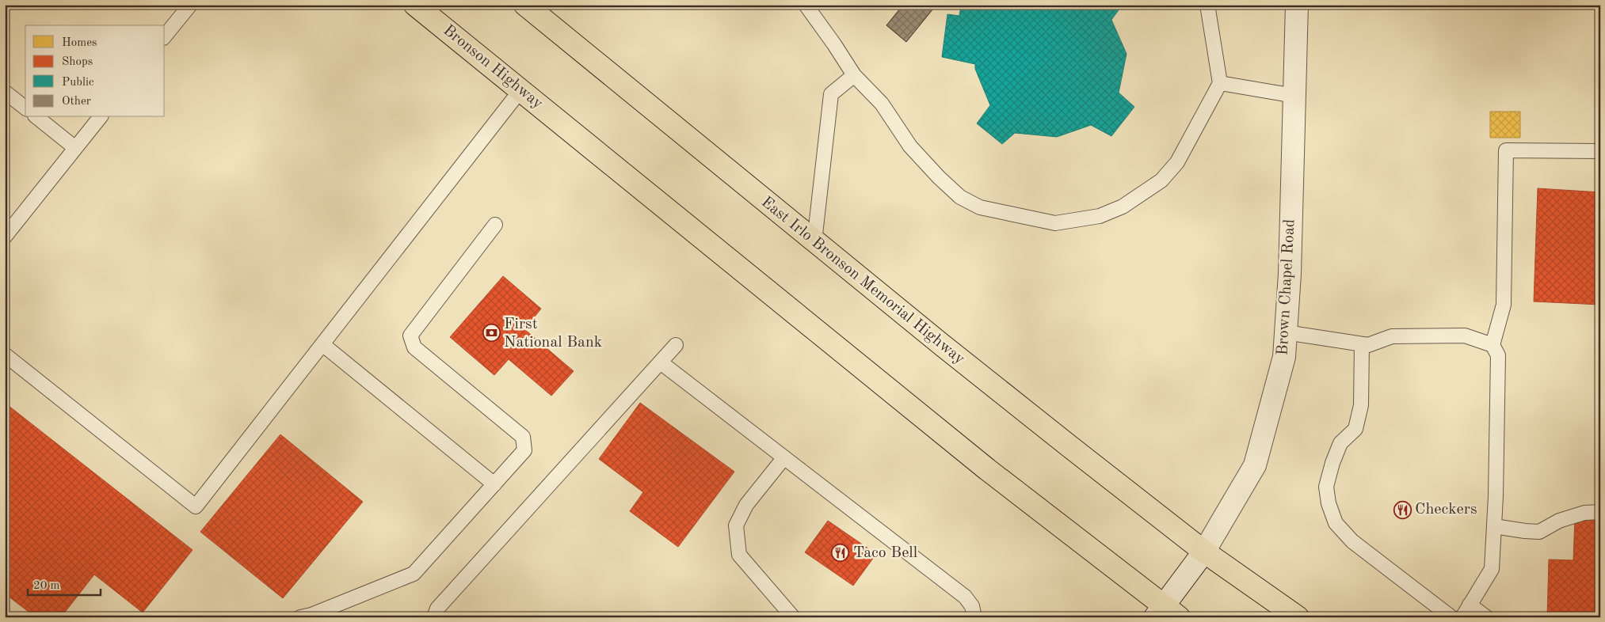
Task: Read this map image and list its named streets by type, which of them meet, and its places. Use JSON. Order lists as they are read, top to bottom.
{
  "streets": {
    "highway": ["Bronson Highway", "East Irlo Bronson Memorial Highway"],
    "street": ["Brown Chapel Road"]
  },
  "crossings": [
    ["Bronson Highway", "Brown Chapel Road"],
    ["East Irlo Bronson Memorial Highway", "Brown Chapel Road"]
  ],
  "places": {
    "bank": ["First National Bank"],
    "restaurant": ["Checkers", "Taco Bell"]
  },
  "legend": [
    "Homes",
    "Shops",
    "Public",
    "Other"
  ],
  "scale_bar": "20 m"
}
